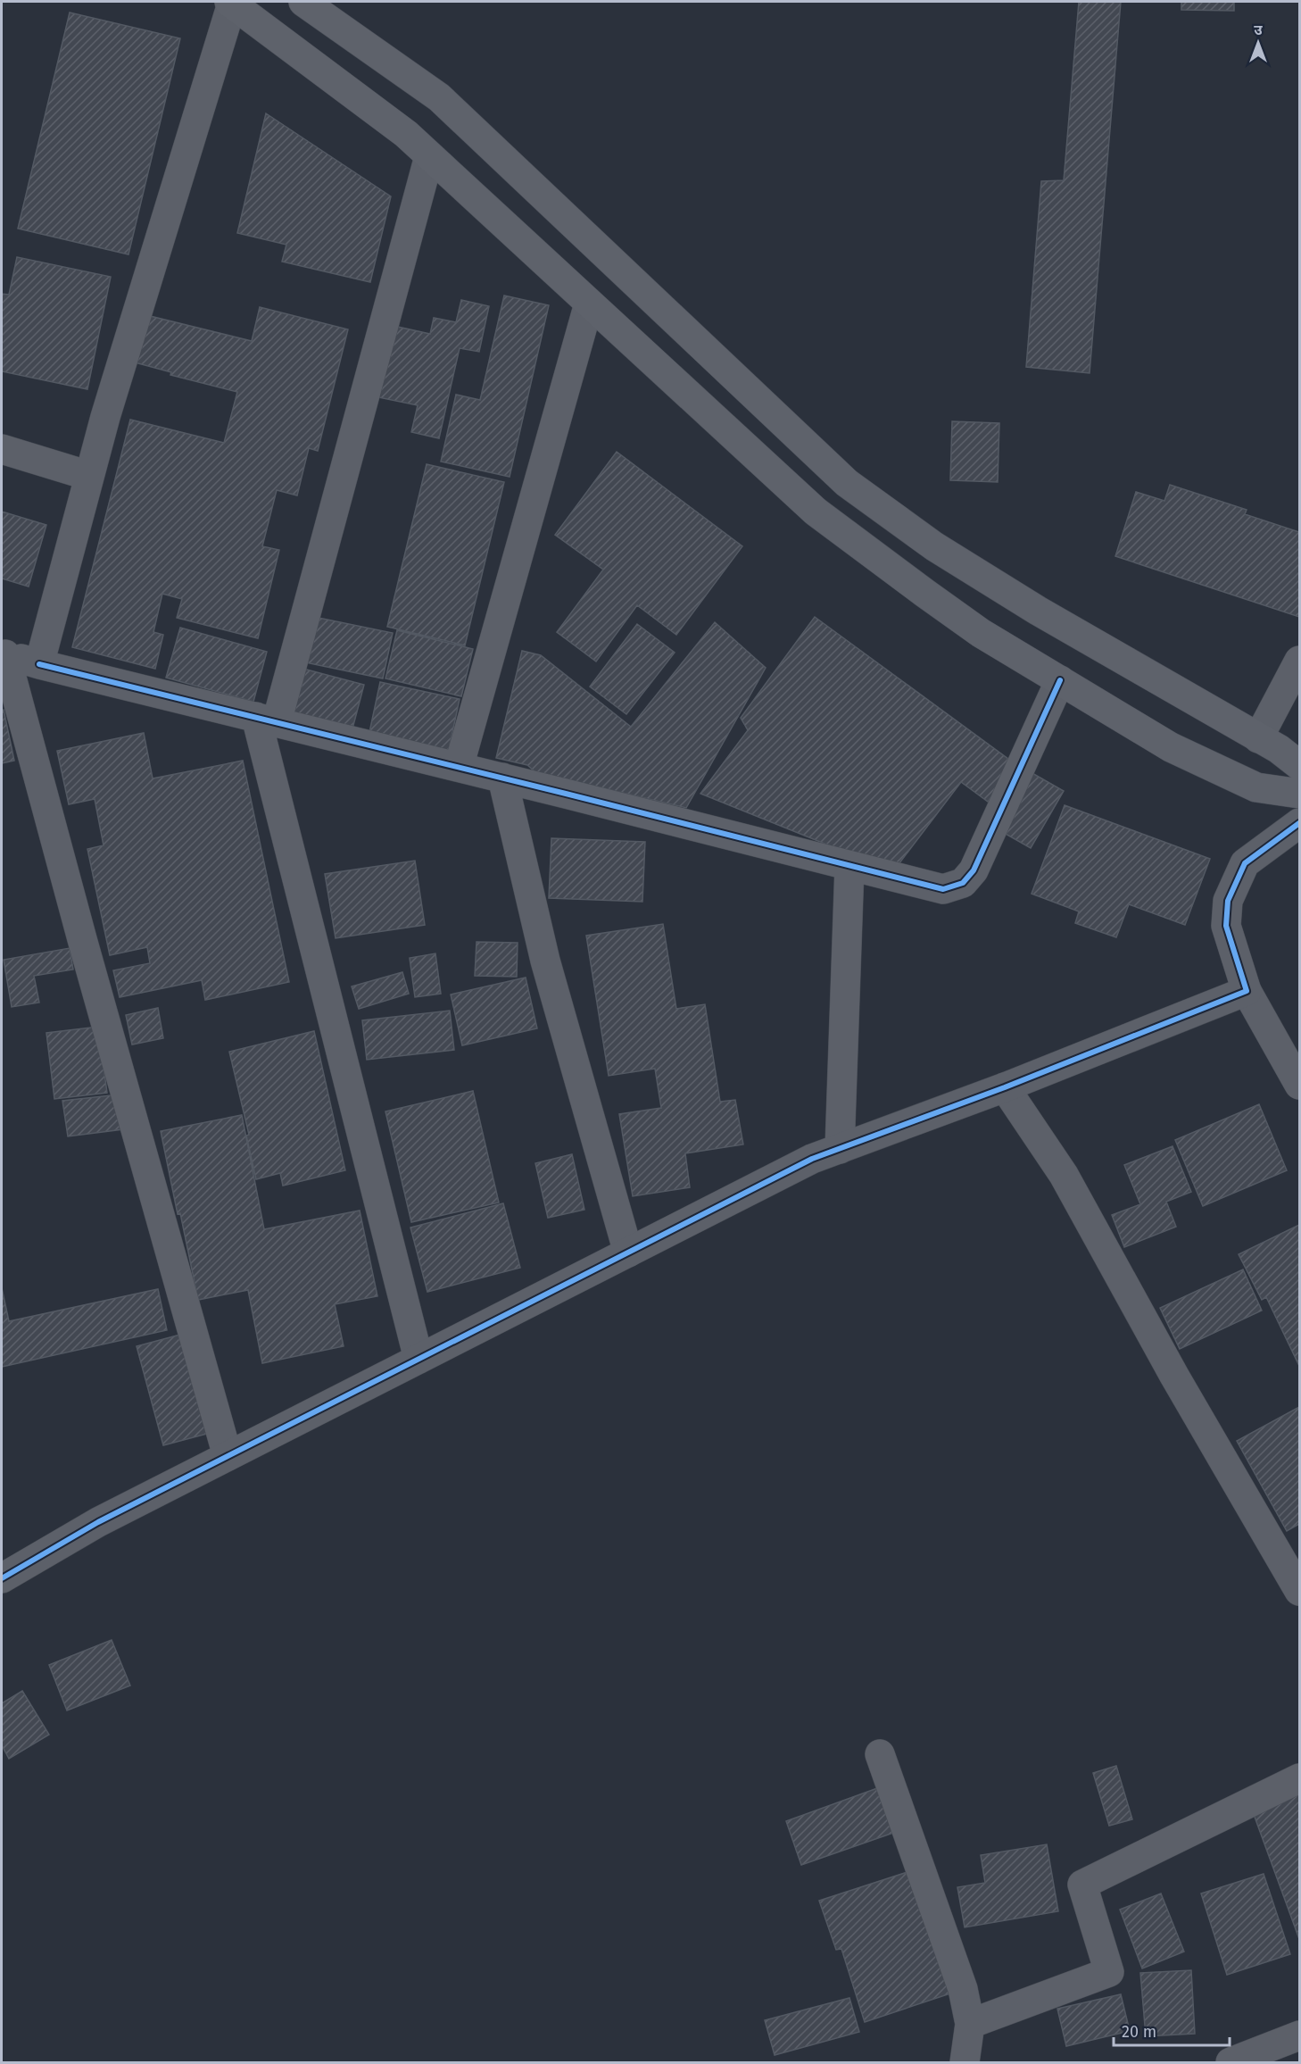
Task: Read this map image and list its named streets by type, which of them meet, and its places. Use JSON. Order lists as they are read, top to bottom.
{
  "scale_bar": "20 m",
  "north": "top"
}
